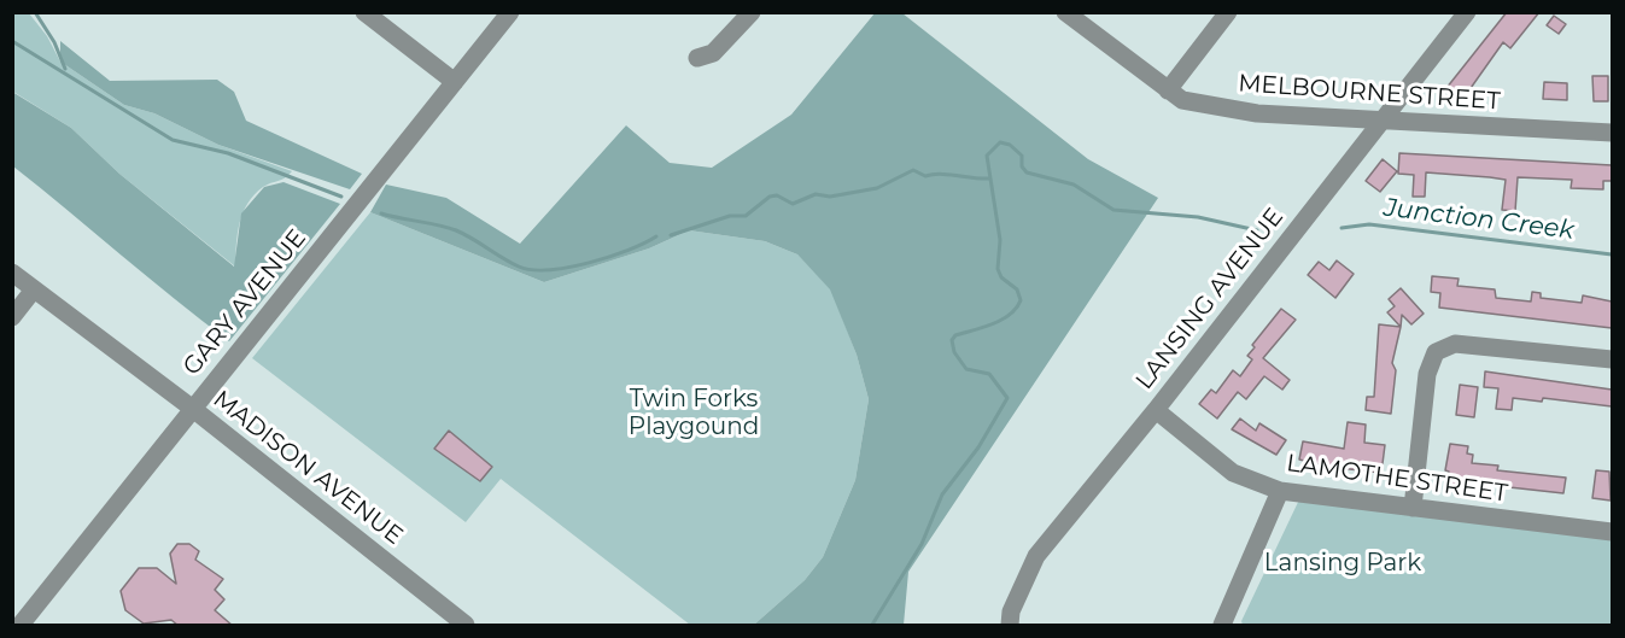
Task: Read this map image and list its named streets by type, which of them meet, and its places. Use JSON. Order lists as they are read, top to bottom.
{
  "streets": {
    "street": [
      "MELBOURNE STREET",
      "LANSING AVENUE",
      "GARY AVENUE",
      "MADISON AVENUE",
      "LAMOTHE STREET"
    ]
  },
  "crossings": [
    ["MELBOURNE STREET", "LANSING AVENUE"],
    ["LANSING AVENUE", "LAMOTHE STREET"],
    ["GARY AVENUE", "MADISON AVENUE"]
  ],
  "water": ["Junction Creek"],
  "parks": ["Twin Forks Playgound", "Lansing Park"]
}
